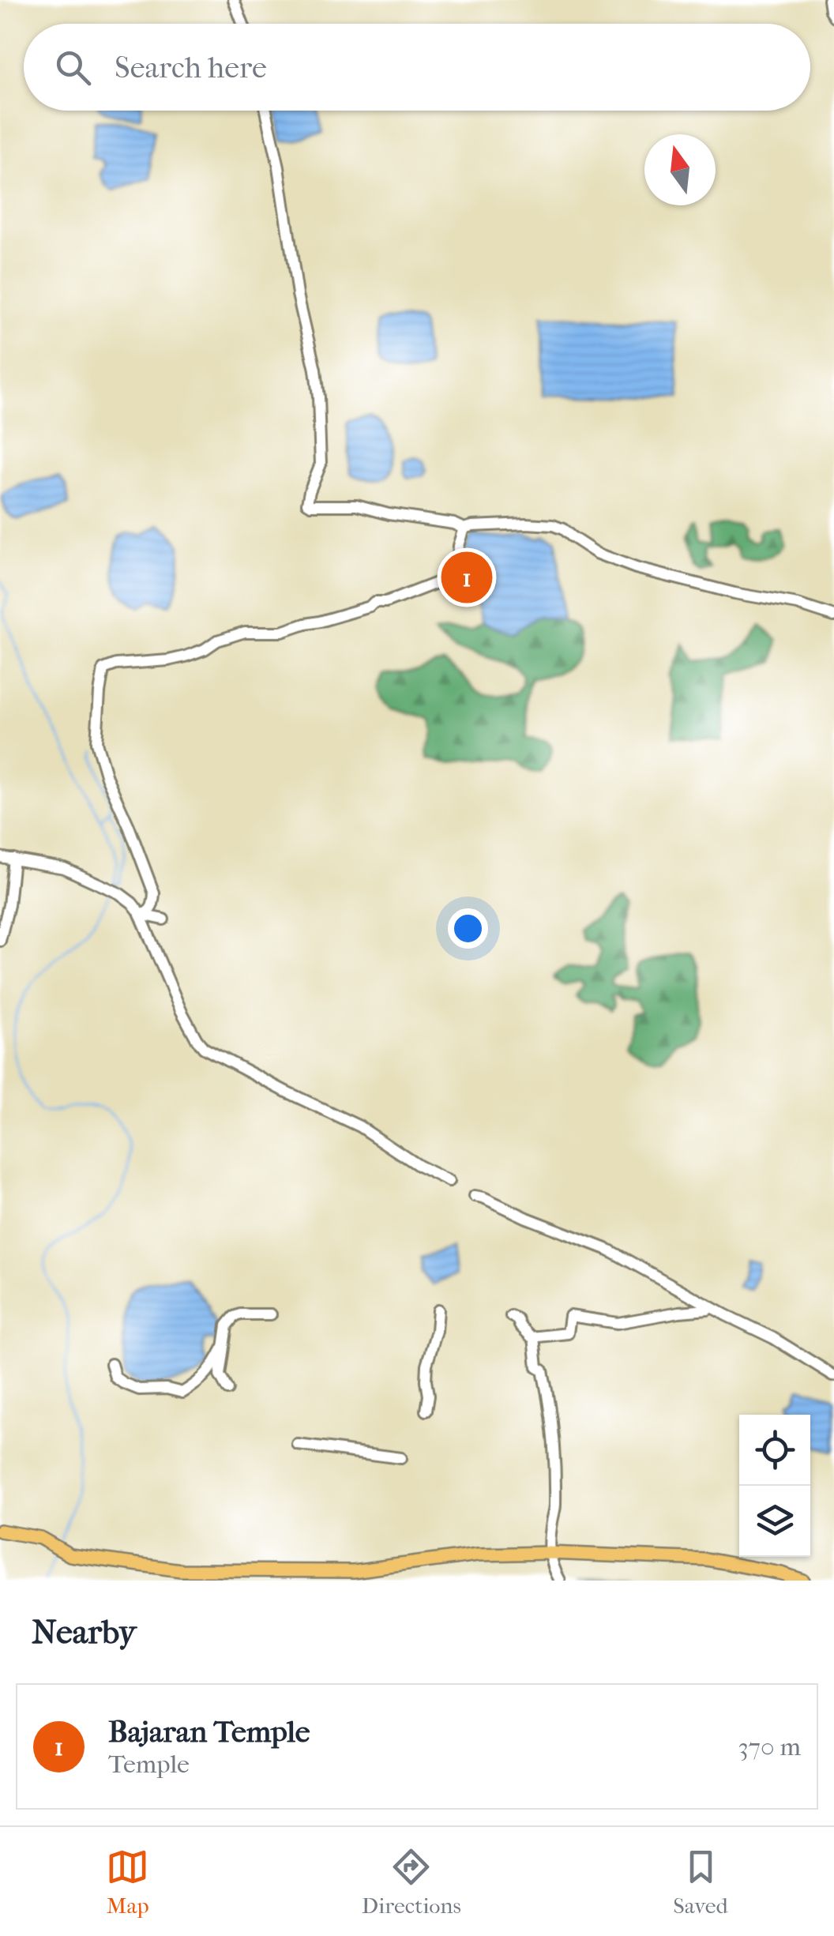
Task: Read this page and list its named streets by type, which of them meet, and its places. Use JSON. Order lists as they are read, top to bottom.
{
  "north": "top",
  "page": {
    "search": "Search here",
    "pins": "1",
    "heading": "Nearby",
    "list": [
      {
        "mark": "1",
        "name": "Bajaran Temple",
        "note": "Temple",
        "value": "370 m"
      }
    ],
    "nav": ["Map", "Directions", "Saved"]
  }
}
